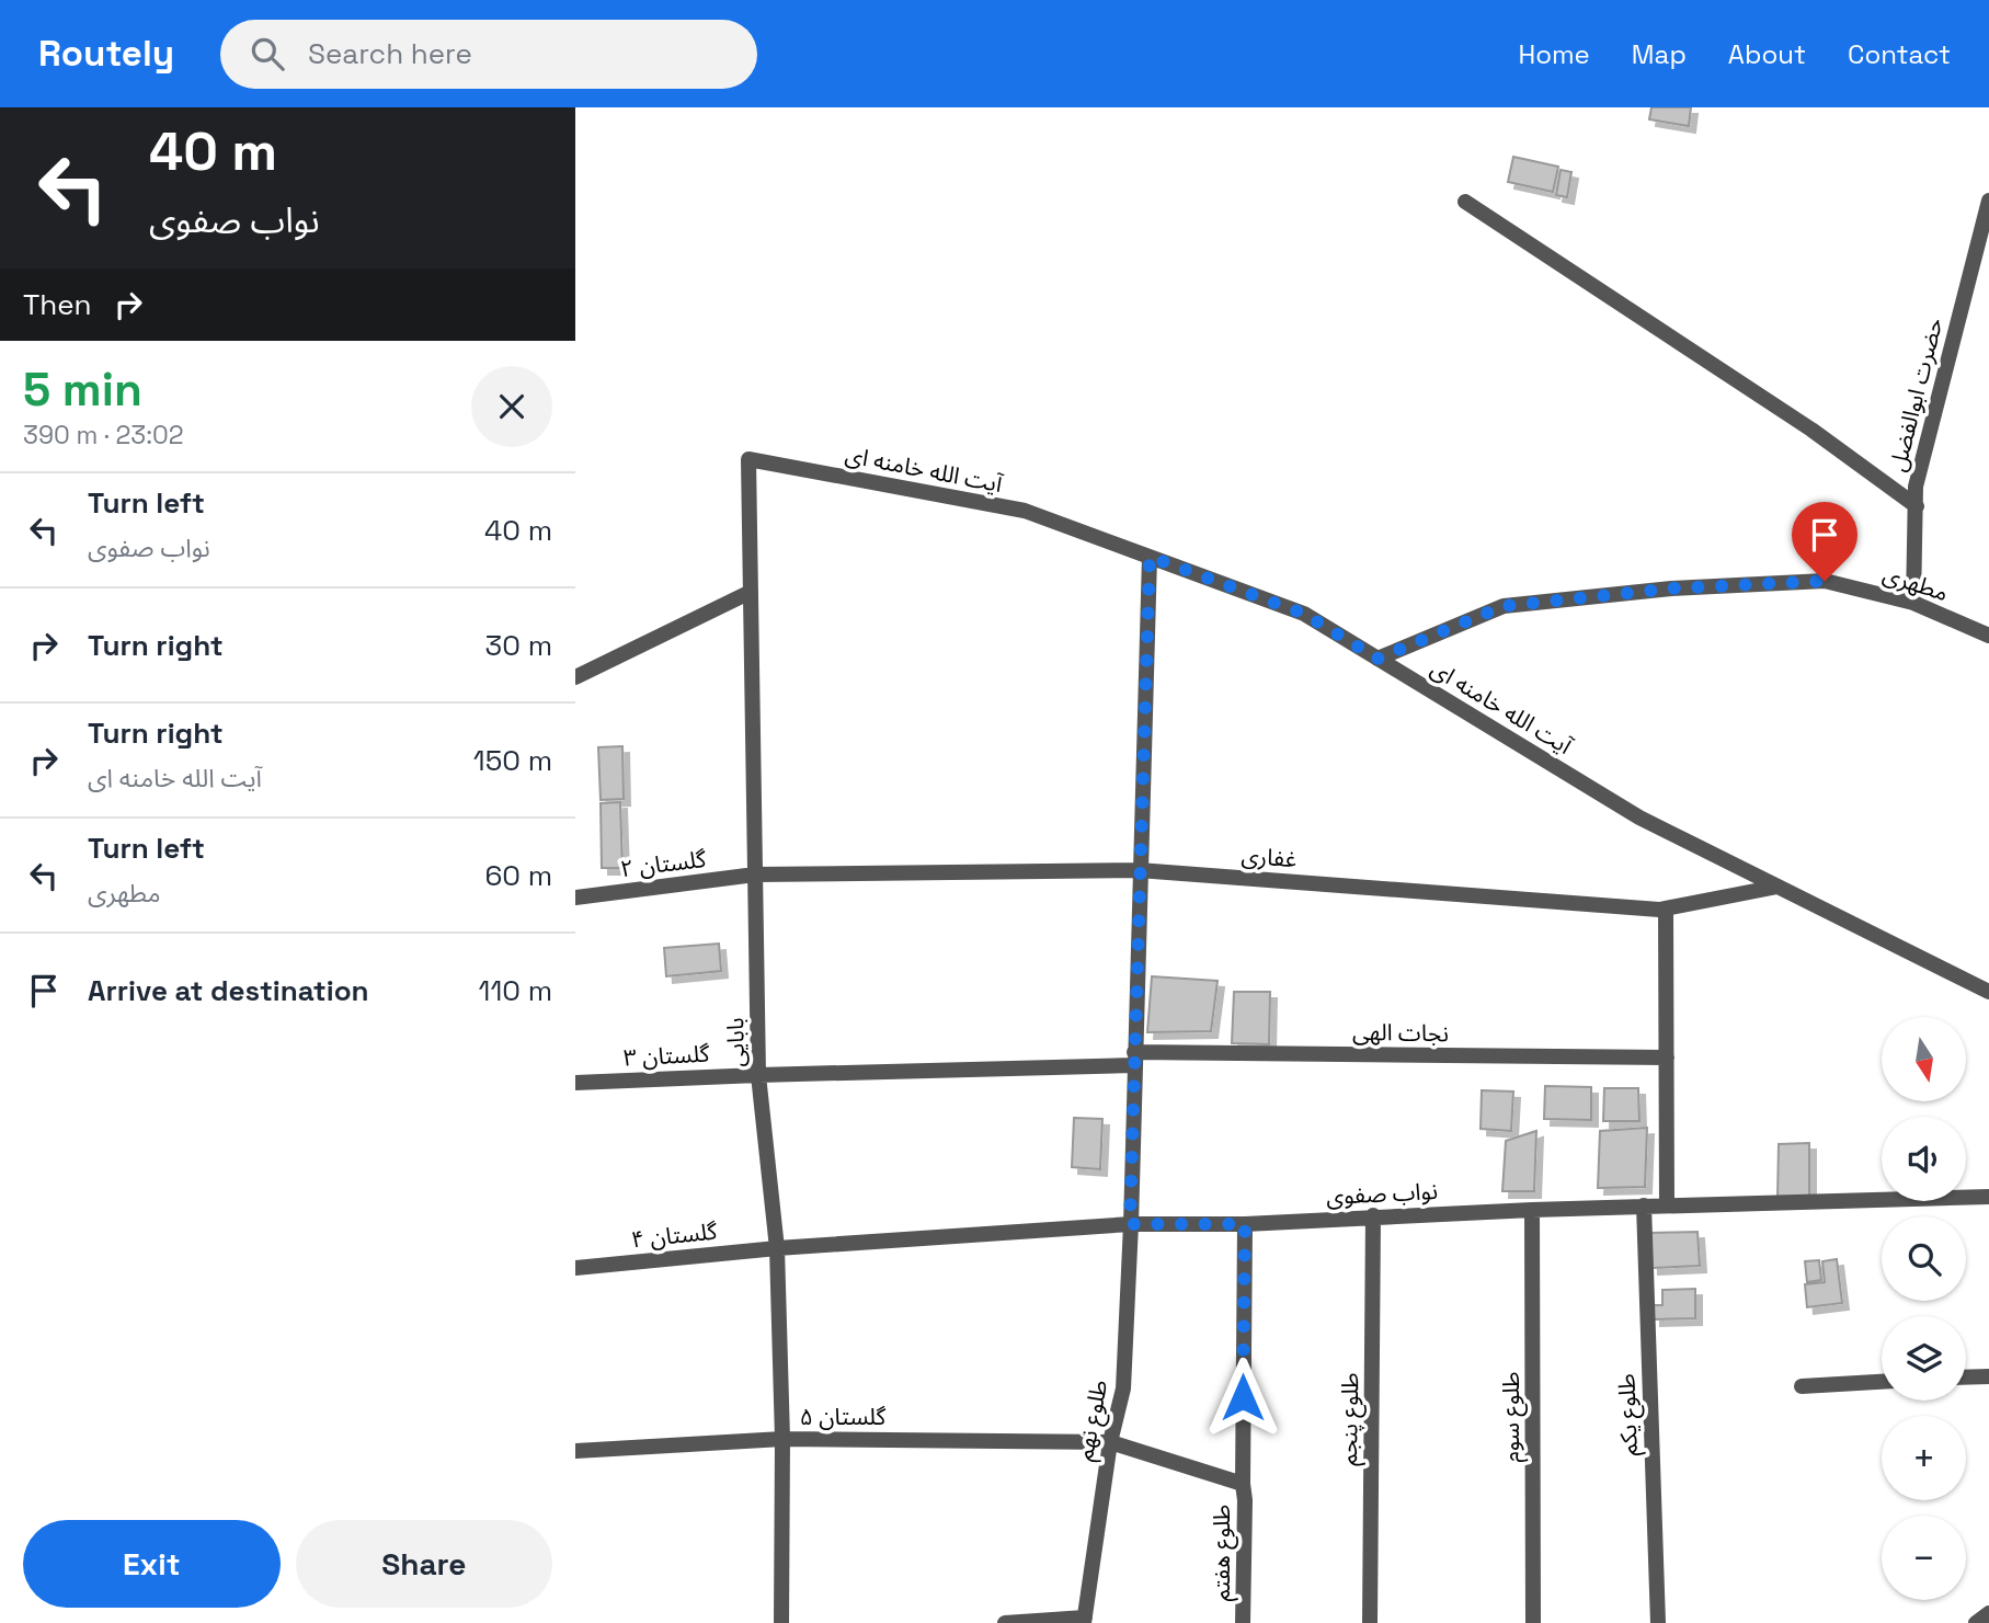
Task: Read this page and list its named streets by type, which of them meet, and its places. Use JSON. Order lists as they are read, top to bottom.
{
  "streets": {
    "street": [
      "حضرت ابوالفضل",
      "آیت الله خامنه ای",
      "مطهری",
      "غفاری",
      "گلستان ۲",
      "نجات الهی",
      "بابایی",
      "گلستان ۳",
      "نواب صفوی",
      "گلستان ۴",
      "طلوع یکم",
      "گلستان ۵",
      "طلوع سوم",
      "طلوع پنجم",
      "طلوع نهم",
      "طلوع هفتم"
    ]
  },
  "crossings": [
    ["حضرت ابوالفضل", "مطهری"],
    ["آیت الله خامنه ای", "مطهری"],
    ["آیت الله خامنه ای", "غفاری"],
    ["آیت الله خامنه ای", "بابایی"],
    ["آیت الله خامنه ای", "طلوع نهم"],
    ["غفاری", "گلستان ۲"],
    ["غفاری", "بابایی"],
    ["غفاری", "طلوع نهم"],
    ["گلستان ۲", "بابایی"],
    ["نجات الهی", "بابایی"],
    ["نجات الهی", "گلستان ۳"],
    ["نجات الهی", "طلوع نهم"],
    ["بابایی", "گلستان ۳"],
    ["بابایی", "نواب صفوی"],
    ["بابایی", "گلستان ۴"],
    ["بابایی", "گلستان ۵"],
    ["نواب صفوی", "گلستان ۴"],
    ["نواب صفوی", "طلوع یکم"],
    ["نواب صفوی", "طلوع سوم"],
    ["نواب صفوی", "طلوع پنجم"],
    ["نواب صفوی", "طلوع نهم"],
    ["گلستان ۵", "طلوع نهم"],
    ["گلستان ۵", "طلوع هفتم"],
    ["طلوع نهم", "طلوع هفتم"]
  ],
  "north": "bottom",
  "page": {
    "header": "Routely",
    "search": "Search here",
    "nav": [
      "Home",
      "Map",
      "About",
      "Contact"
    ],
    "turn": ["40 m", "نواب صفوی"],
    "then": "Then",
    "heading": ["5 min", "390 m · 23:02"],
    "list": [
      {
        "name": "Turn left",
        "note": "نواب صفوی",
        "value": "40 m"
      },
      {
        "name": "Turn right",
        "value": "30 m"
      },
      {
        "name": "Turn right",
        "note": "آیت الله خامنه ای",
        "value": "150 m"
      },
      {
        "name": "Turn left",
        "note": "مطهری",
        "value": "60 m"
      },
      {
        "name": "Arrive at destination",
        "value": "110 m"
      }
    ],
    "map_buttons": ["+", "−"],
    "buttons": ["Exit", "Share"]
  }
}
